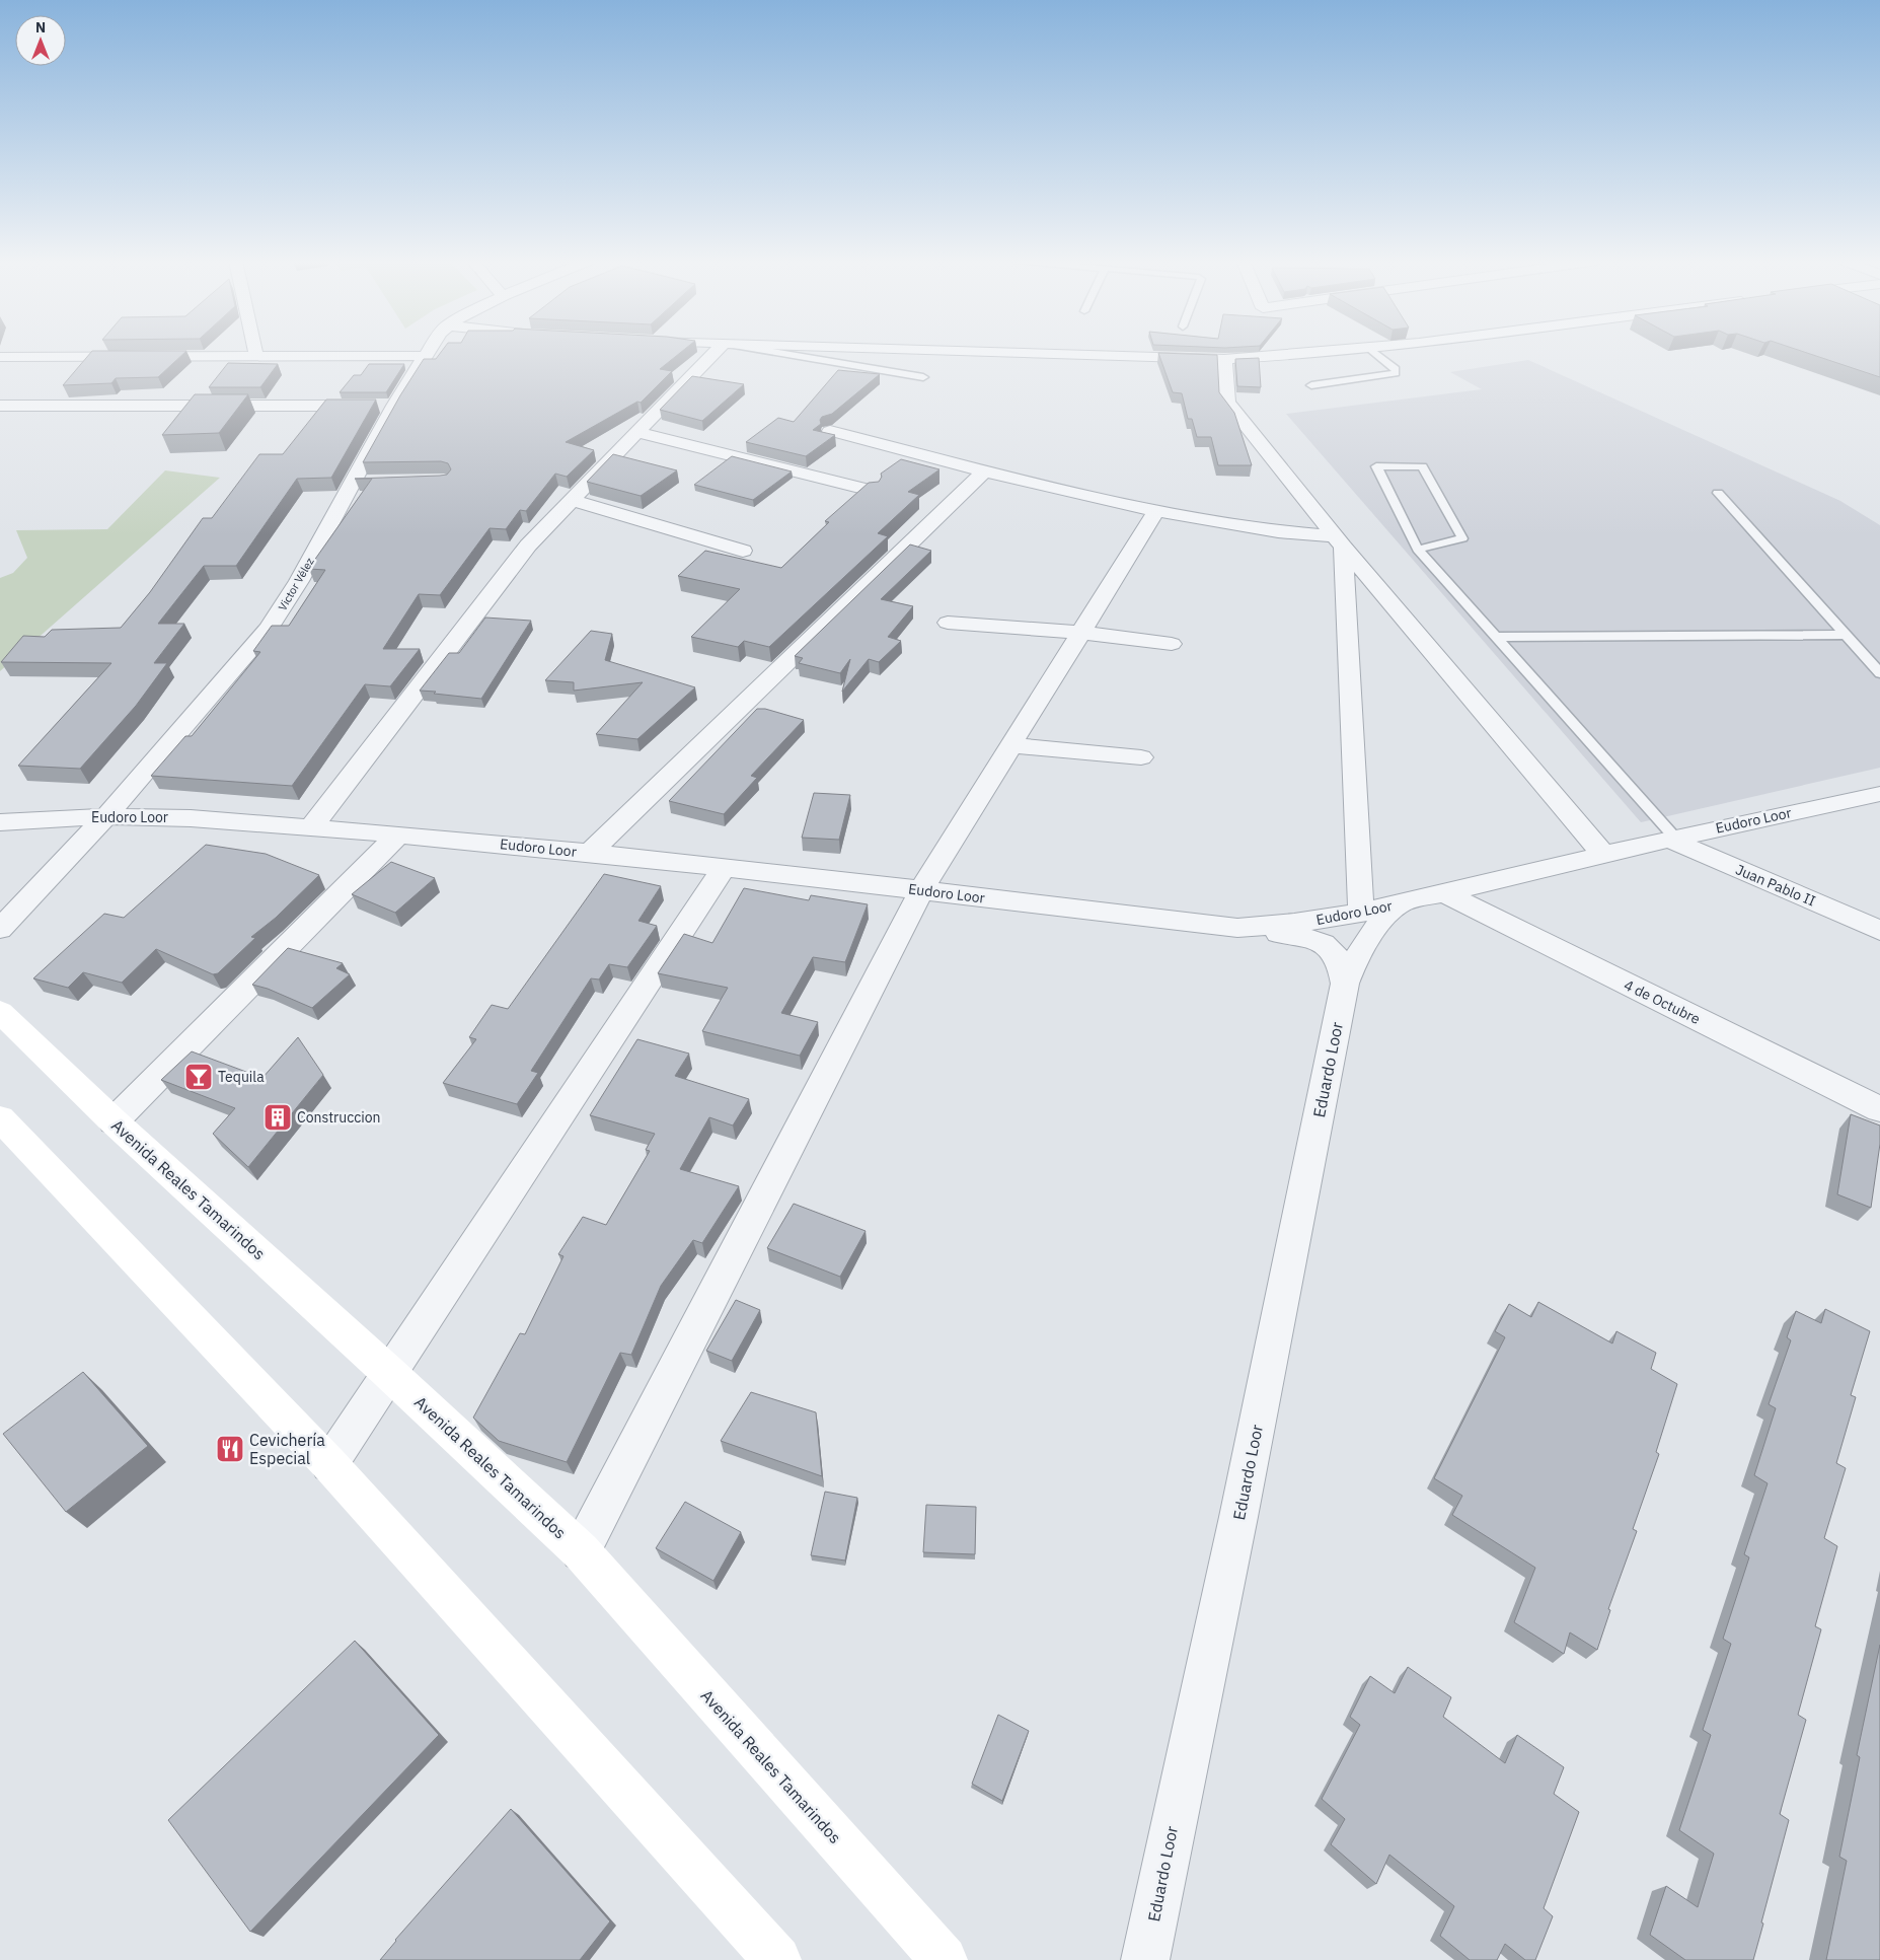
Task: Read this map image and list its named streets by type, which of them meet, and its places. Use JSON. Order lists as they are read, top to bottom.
{
  "streets": {
    "main road": ["Avenida Reales Tamarindos"],
    "street": [
      "Victor Vélez",
      "Eudoro Loor",
      "Juan Pablo II",
      "4 de Octubre",
      "Eduardo Loor"
    ]
  },
  "crossings": [
    ["Victor Vélez", "Eudoro Loor"],
    ["Eudoro Loor", "Juan Pablo II"],
    ["Eudoro Loor", "4 de Octubre"],
    ["Eudoro Loor", "Eduardo Loor"]
  ],
  "places": {
    "bar": ["Tequila"],
    "building": ["Construccion"],
    "restaurant": ["Cevichería Especial"]
  },
  "north": "top"
}
